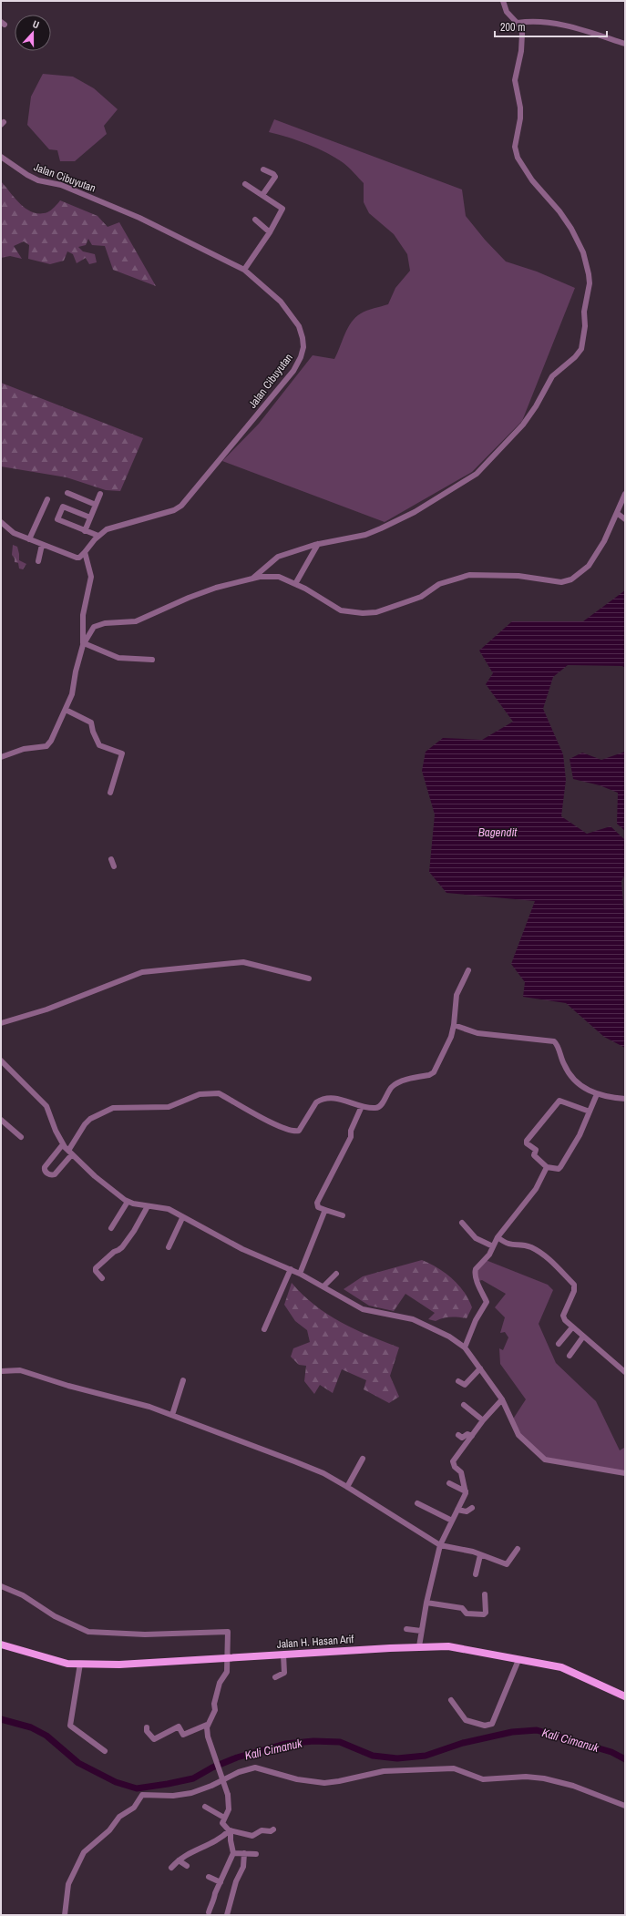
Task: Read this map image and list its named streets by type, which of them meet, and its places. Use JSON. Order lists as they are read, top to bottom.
{
  "streets": {
    "main road": ["Jalan H. Hasan Arif"],
    "street": ["Jalan Cibuyutan"]
  },
  "water": ["Bagendit", "Kali Cimanuk"],
  "scale_bar": "200 m",
  "north": "top"
}
